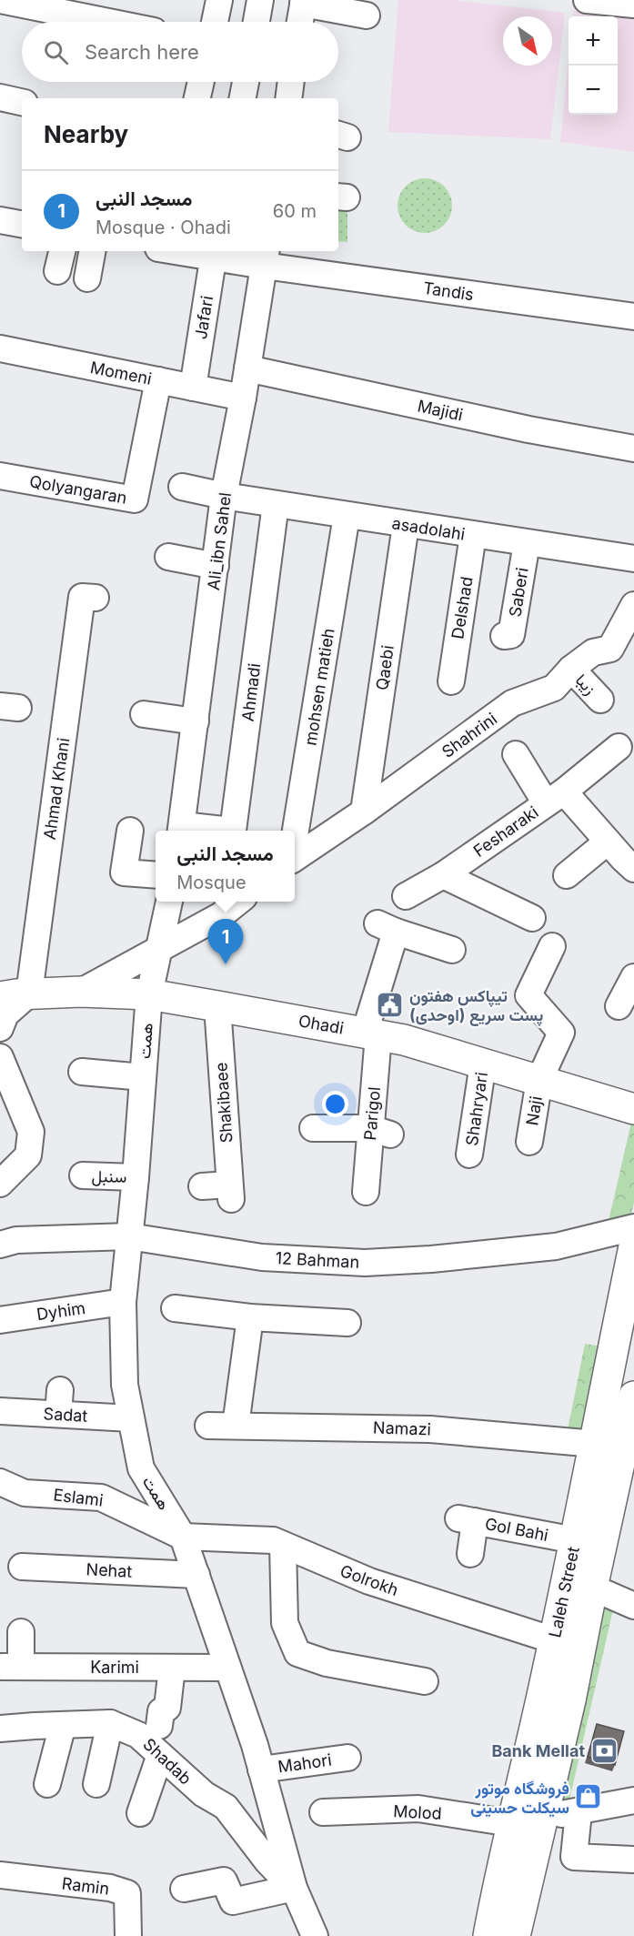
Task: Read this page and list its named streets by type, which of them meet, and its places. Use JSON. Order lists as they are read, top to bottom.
{
  "streets": {
    "main road": ["Ohadi", "Laleh Street"],
    "street": [
      "Tandis",
      "Jafari",
      "Momeni",
      "Majidi",
      "Qolyangaran",
      "asadolahi",
      "Ali_ibn Sahel",
      "Saberi",
      "Delshad",
      "Qaebi",
      "زیبا",
      "mohsen matieh",
      "Ahmadi",
      "Shahrini",
      "Ahmad Khani",
      "Fesharaki",
      "همت",
      "Shakibaee",
      "Shahryari",
      "Naji",
      "Parigol",
      "سنبل",
      "12 Bahman",
      "Dyhim",
      "Sadat",
      "Namazi",
      "Eslami",
      "Gol Bahi",
      "Nehat",
      "Golrokh",
      "Karimi",
      "Shadab",
      "Mahori",
      "Molod",
      "Ramin"
    ]
  },
  "crossings": [
    ["Tandis", "Jafari"],
    ["Tandis", "Ali_ibn Sahel"],
    ["Jafari", "Momeni"],
    ["Momeni", "Qolyangaran"],
    ["Momeni", "Ali_ibn Sahel"],
    ["Majidi", "Ali_ibn Sahel"],
    ["asadolahi", "Ali_ibn Sahel"],
    ["asadolahi", "Saberi"],
    ["asadolahi", "Delshad"],
    ["asadolahi", "Qaebi"],
    ["asadolahi", "mohsen matieh"],
    ["asadolahi", "Ahmadi"],
    ["Ali_ibn Sahel", "Ahmadi"],
    ["Qaebi", "Shahrini"],
    ["زیبا", "Shahrini"],
    ["Ahmad Khani", "Ohadi"],
    ["Ohadi", "همت"],
    ["Ohadi", "Shakibaee"],
    ["Ohadi", "Shahryari"],
    ["Ohadi", "Naji"],
    ["Ohadi", "Parigol"],
    ["همت", "سنبل"],
    ["همت", "12 Bahman"],
    ["همت", "Dyhim"],
    ["همت", "Sadat"],
    ["همت", "Eslami"],
    ["همت", "Nehat"],
    ["همت", "Golrokh"],
    ["همت", "Karimi"],
    ["همت", "Shadab"],
    ["همت", "Mahori"],
    ["Namazi", "Laleh Street"],
    ["Eslami", "Golrokh"],
    ["Gol Bahi", "Laleh Street"],
    ["Golrokh", "Laleh Street"],
    ["Laleh Street", "Molod"]
  ],
  "places": {
    "public building": ["تیپاکس هفتون (اوحدی) پست سریع"],
    "bank": ["Bank Mellat"],
    "shop": ["فروشگاه موتور سیکلت حسینی"]
  },
  "north": "bottom right",
  "page": {
    "map_buttons": ["+", "−"],
    "search": "Search here",
    "heading": "Nearby",
    "list": [
      {
        "mark": "1",
        "name": "مسجد النبی",
        "note": "Mosque · Ohadi",
        "value": "60 m"
      }
    ],
    "popup": ["مسجد النبی", "Mosque"],
    "pins": "1"
  }
}
